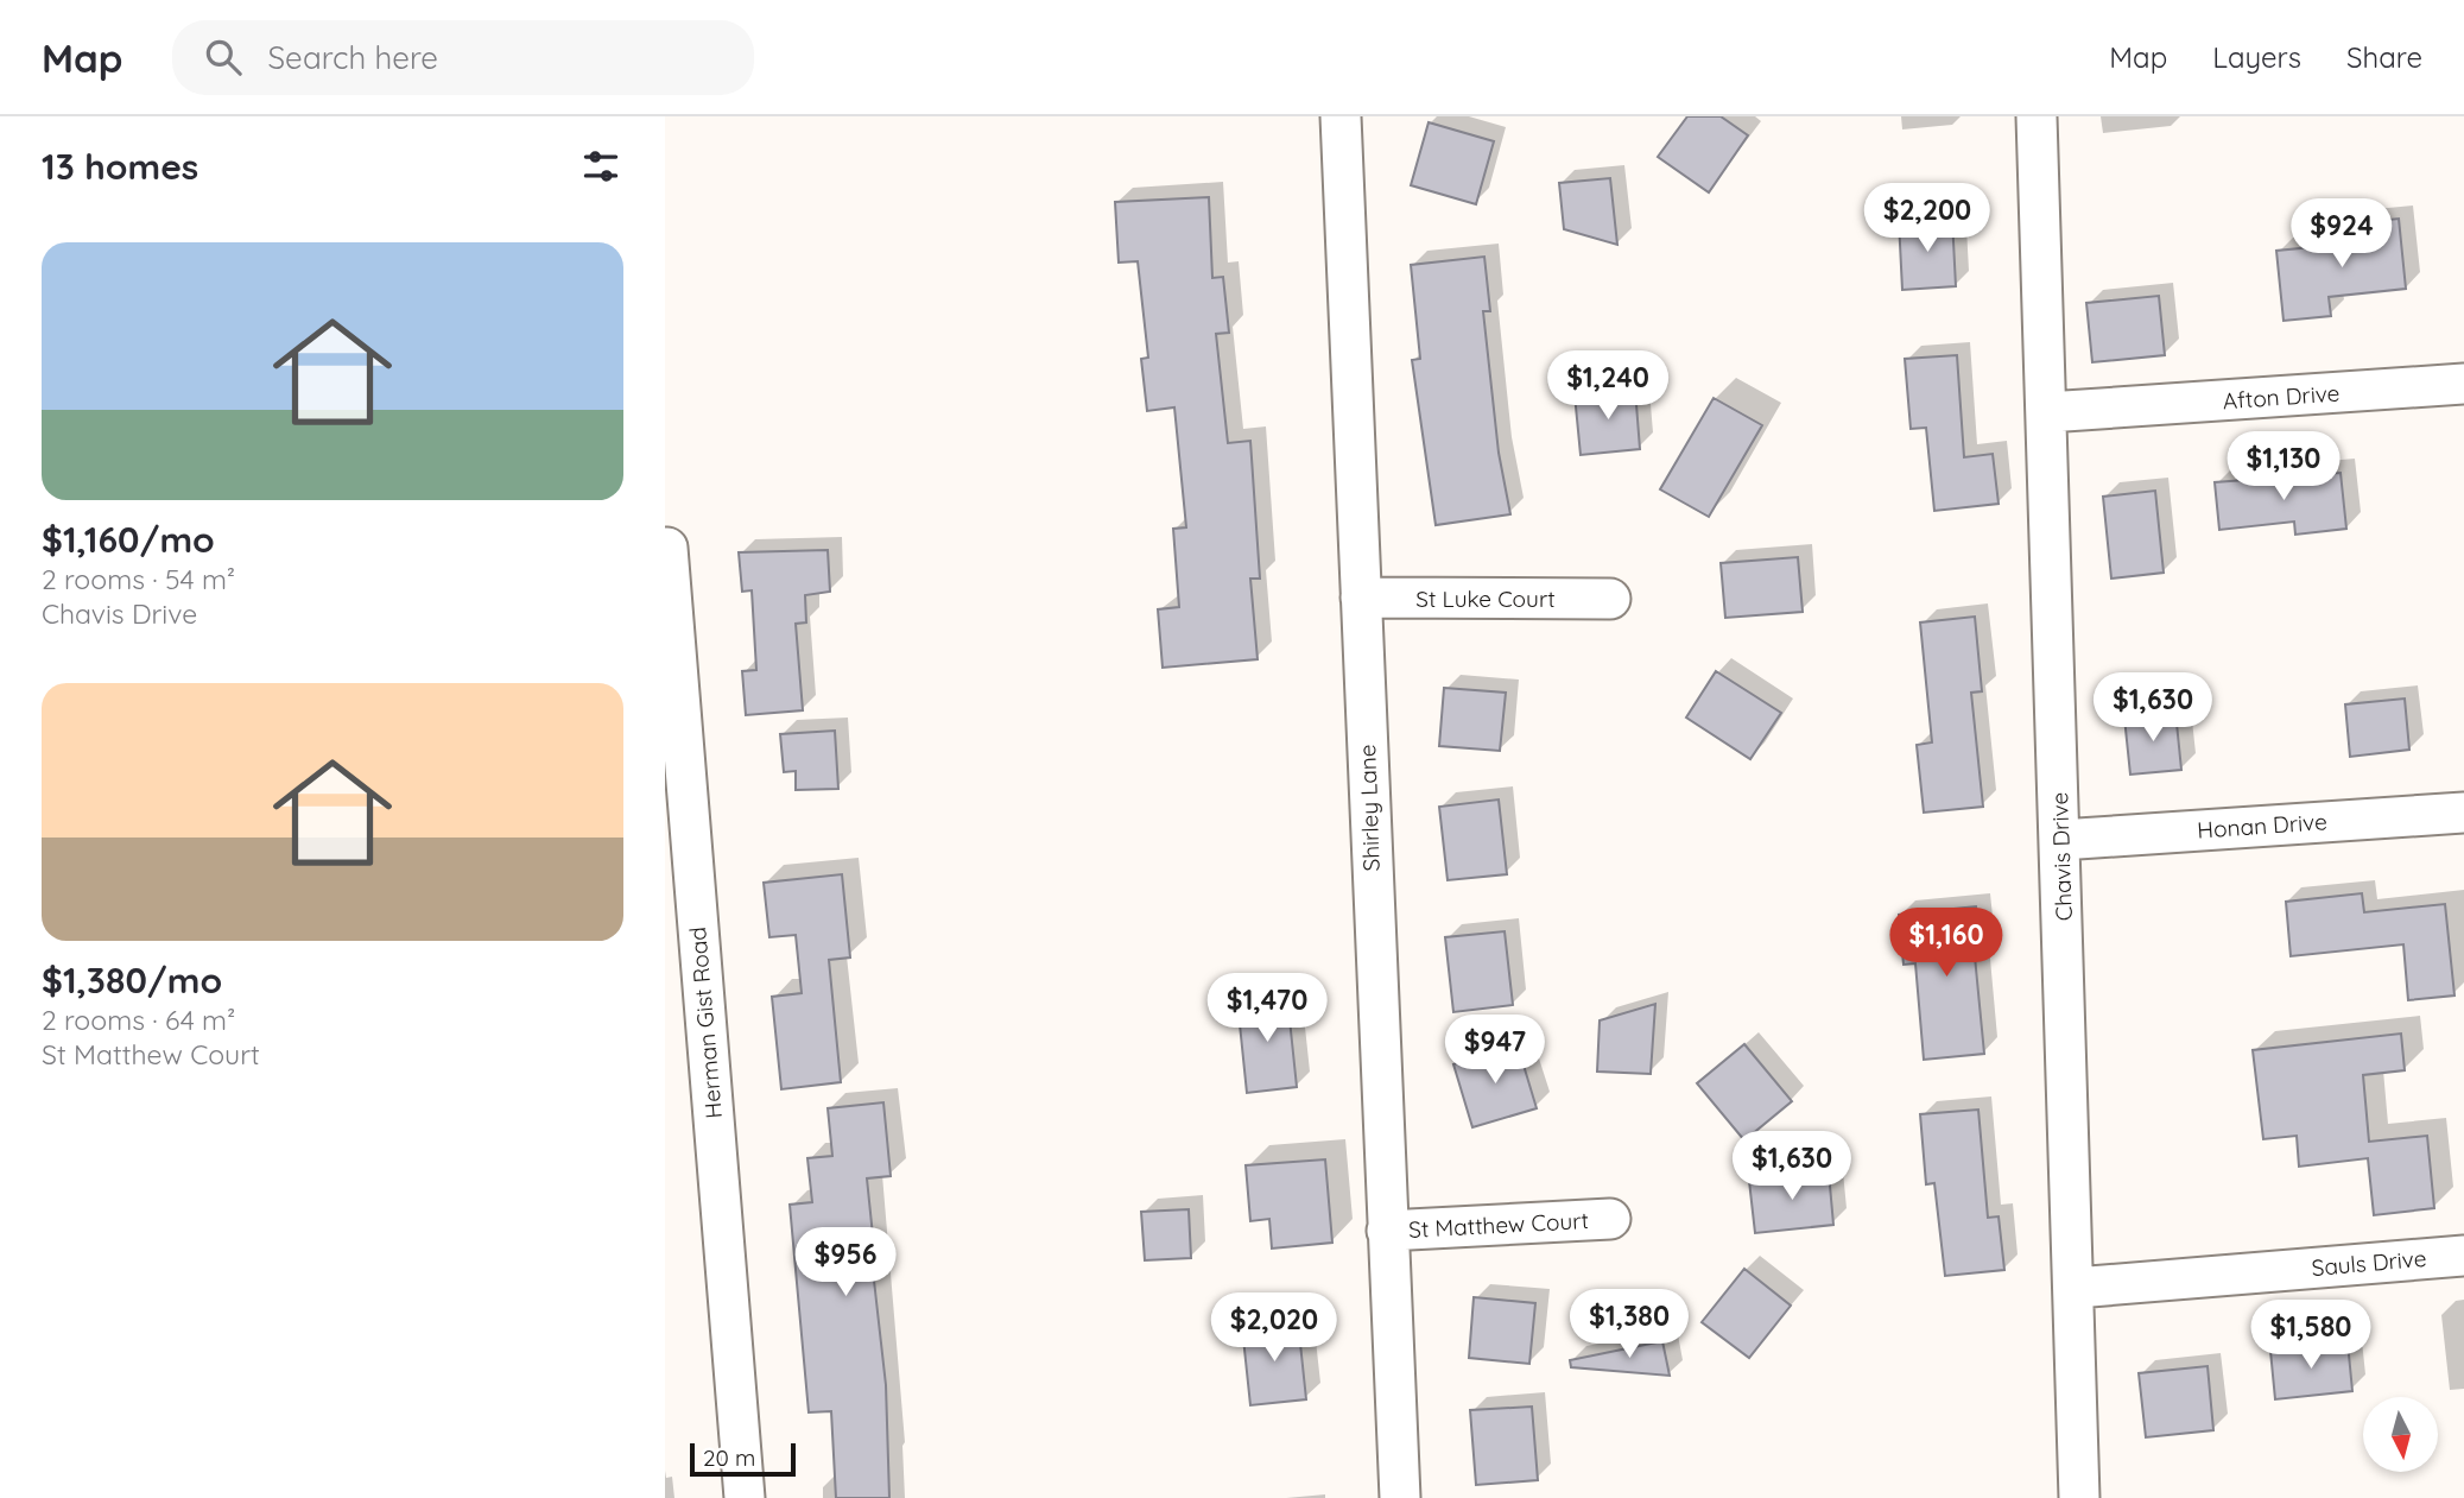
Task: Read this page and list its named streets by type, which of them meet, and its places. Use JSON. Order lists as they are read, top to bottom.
{
  "streets": {
    "street": [
      "Afton Drive",
      "St Luke Court",
      "Shirley Lane",
      "Honan Drive",
      "Chavis Drive",
      "Herman Gist Road",
      "St Matthew Court",
      "Sauls Drive"
    ]
  },
  "crossings": [
    ["Afton Drive", "Chavis Drive"],
    ["St Luke Court", "Shirley Lane"],
    ["Shirley Lane", "St Matthew Court"],
    ["Honan Drive", "Chavis Drive"],
    ["Chavis Drive", "Sauls Drive"]
  ],
  "scale_bar": "20 m",
  "north": "bottom",
  "page": {
    "header": "Map",
    "search": "Search here",
    "nav": ["Map", "Layers", "Share"],
    "heading": "13 homes",
    "price": [
      "$2,200",
      "$924",
      "$1,240",
      "$1,130",
      "$1,630",
      "$1,160",
      "$1,470",
      "$947",
      "$1,630",
      "$956",
      "$1,380",
      "$2,020",
      "$1,580"
    ],
    "list": [
      {
        "name": "$1,160/mo",
        "note": "2 rooms · 54 m² · Chavis Drive"
      },
      {
        "name": "$1,380/mo",
        "note": "2 rooms · 64 m² · St Matthew Court"
      }
    ],
    "scale": "20 m"
  }
}
